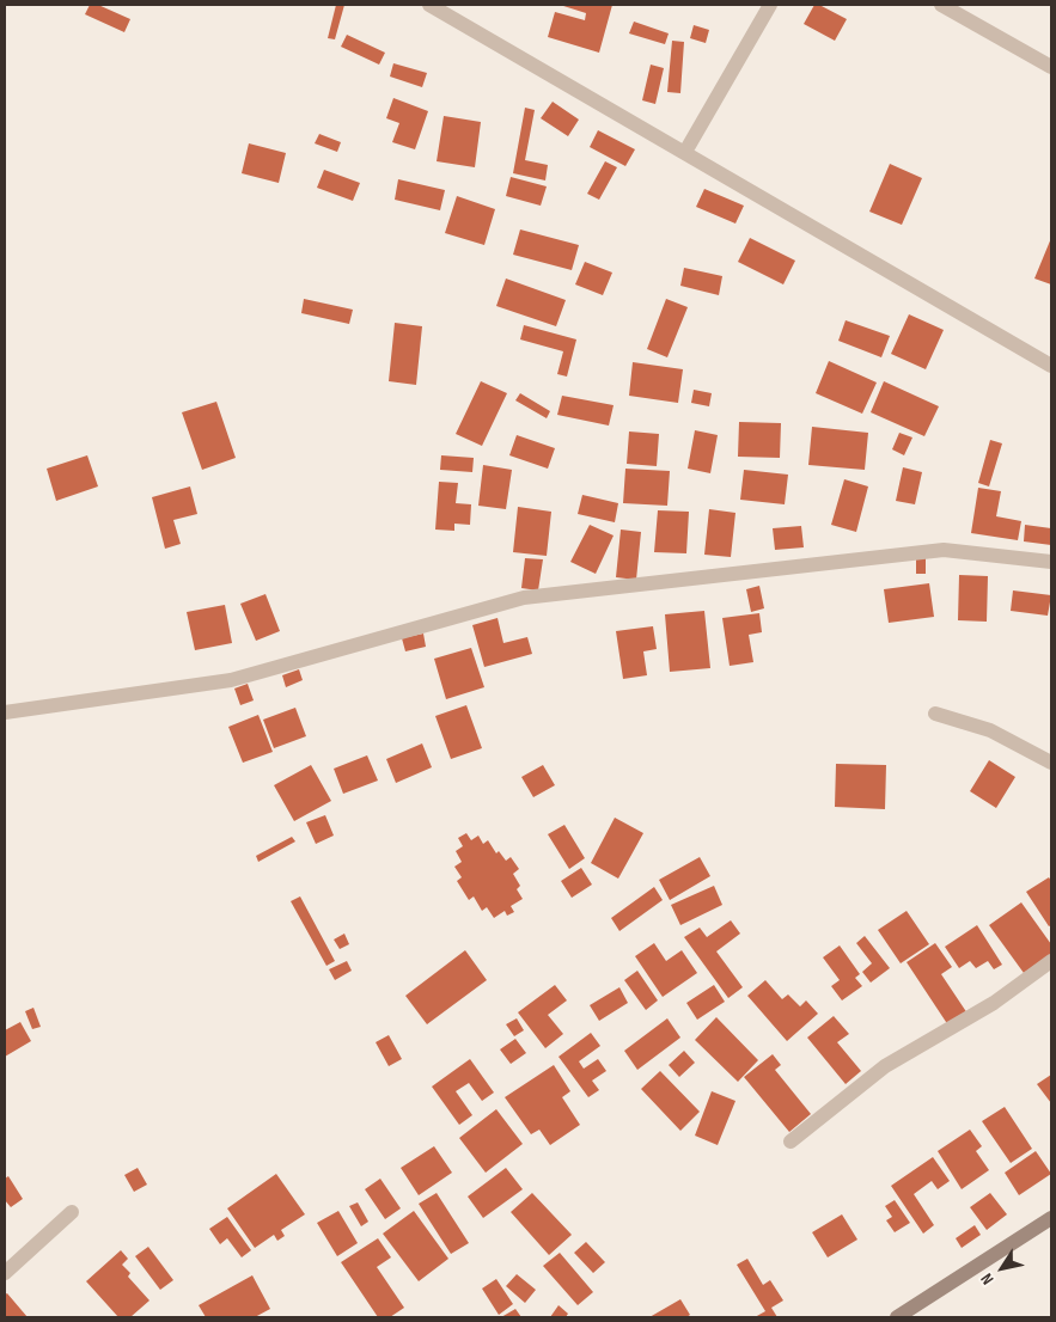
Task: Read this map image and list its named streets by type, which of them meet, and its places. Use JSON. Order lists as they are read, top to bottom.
{
  "north": "bottom left"
}
